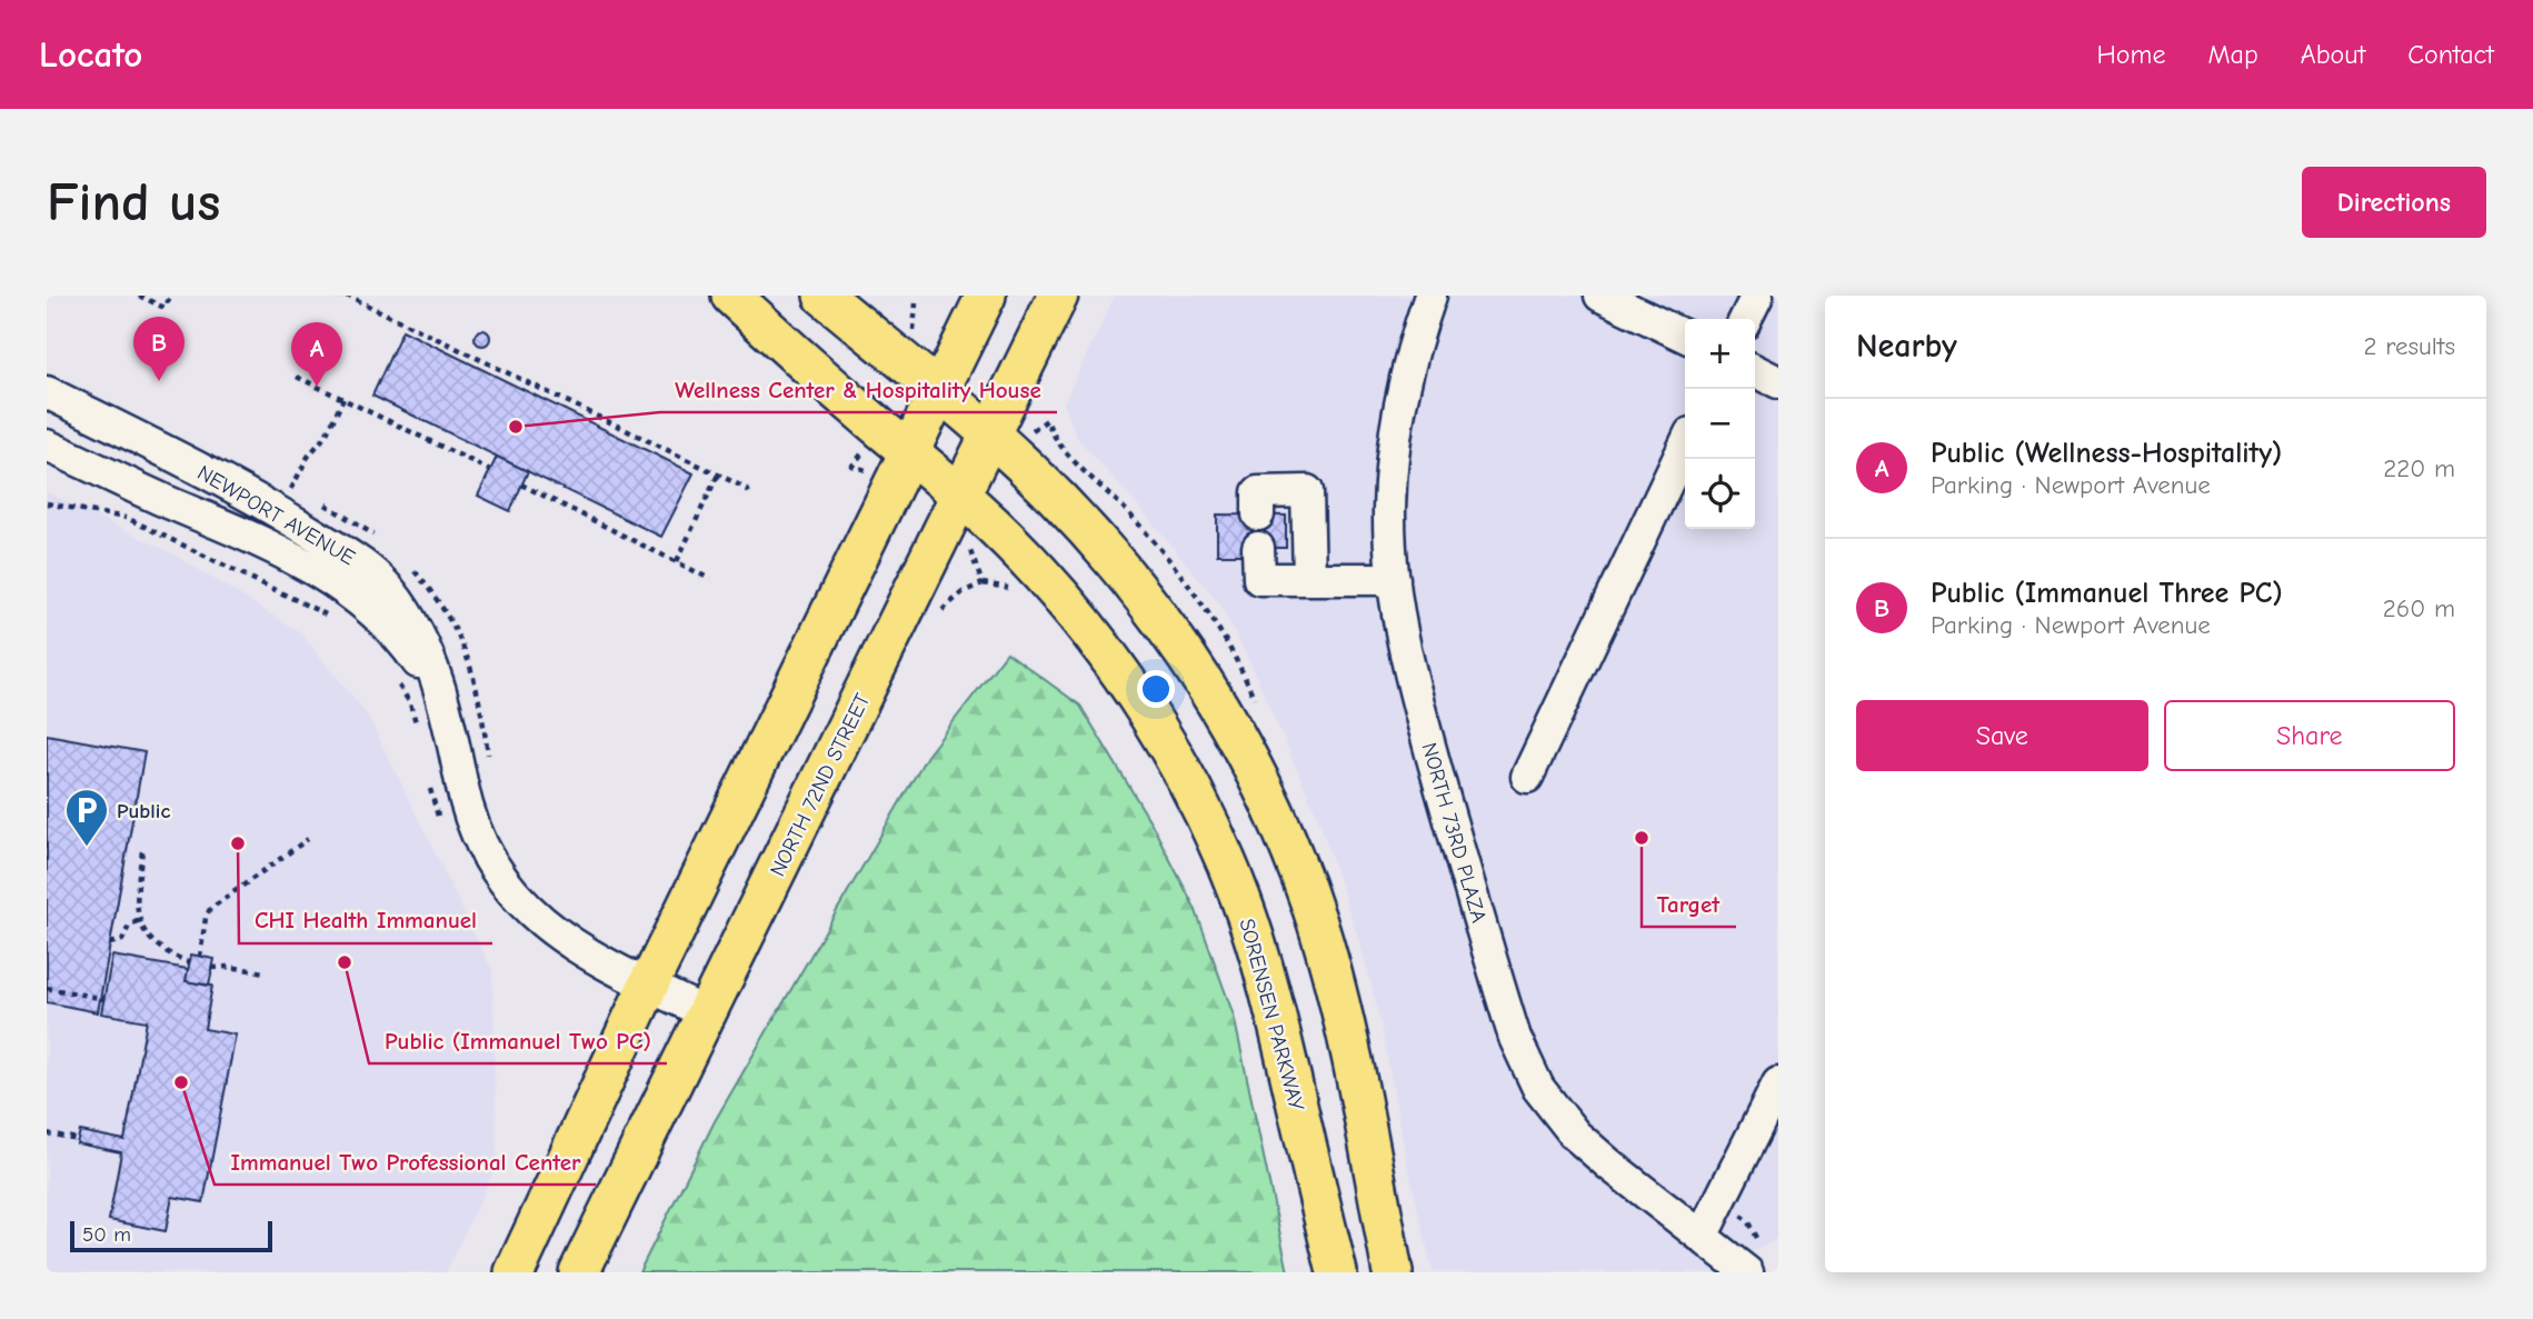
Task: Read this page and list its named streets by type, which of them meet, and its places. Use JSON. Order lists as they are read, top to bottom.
{
  "streets": {
    "main road": ["NORTH 72ND STREET", "SORENSEN PARKWAY"],
    "street": ["NEWPORT AVENUE", "NORTH 73RD PLAZA"]
  },
  "crossings": [
    ["NEWPORT AVENUE", "NORTH 72ND STREET"],
    ["NORTH 72ND STREET", "SORENSEN PARKWAY"]
  ],
  "places": {
    "other": [
      "Wellness Center & Hospitality House",
      "Target",
      "CHI Health Immanuel",
      "Public (Immanuel Two PC)",
      "Immanuel Two Professional Center"
    ],
    "parking": ["Public"]
  },
  "scale_bar": "50 m",
  "page": {
    "header": "Locato",
    "nav": [
      "Home",
      "Map",
      "About",
      "Contact"
    ],
    "buttons": [
      "Directions",
      ["Save", "Share"]
    ],
    "title": "Find us",
    "heading": ["Nearby", "2 results"],
    "pins": ["B", "A"],
    "map_buttons": ["+", "−"],
    "list": [
      {
        "mark": "A",
        "name": "Public (Wellness-Hospitality)",
        "note": "Parking · Newport Avenue",
        "value": "220 m"
      },
      {
        "mark": "B",
        "name": "Public (Immanuel Three PC)",
        "note": "Parking · Newport Avenue",
        "value": "260 m"
      }
    ],
    "scale": "50 m"
  }
}
